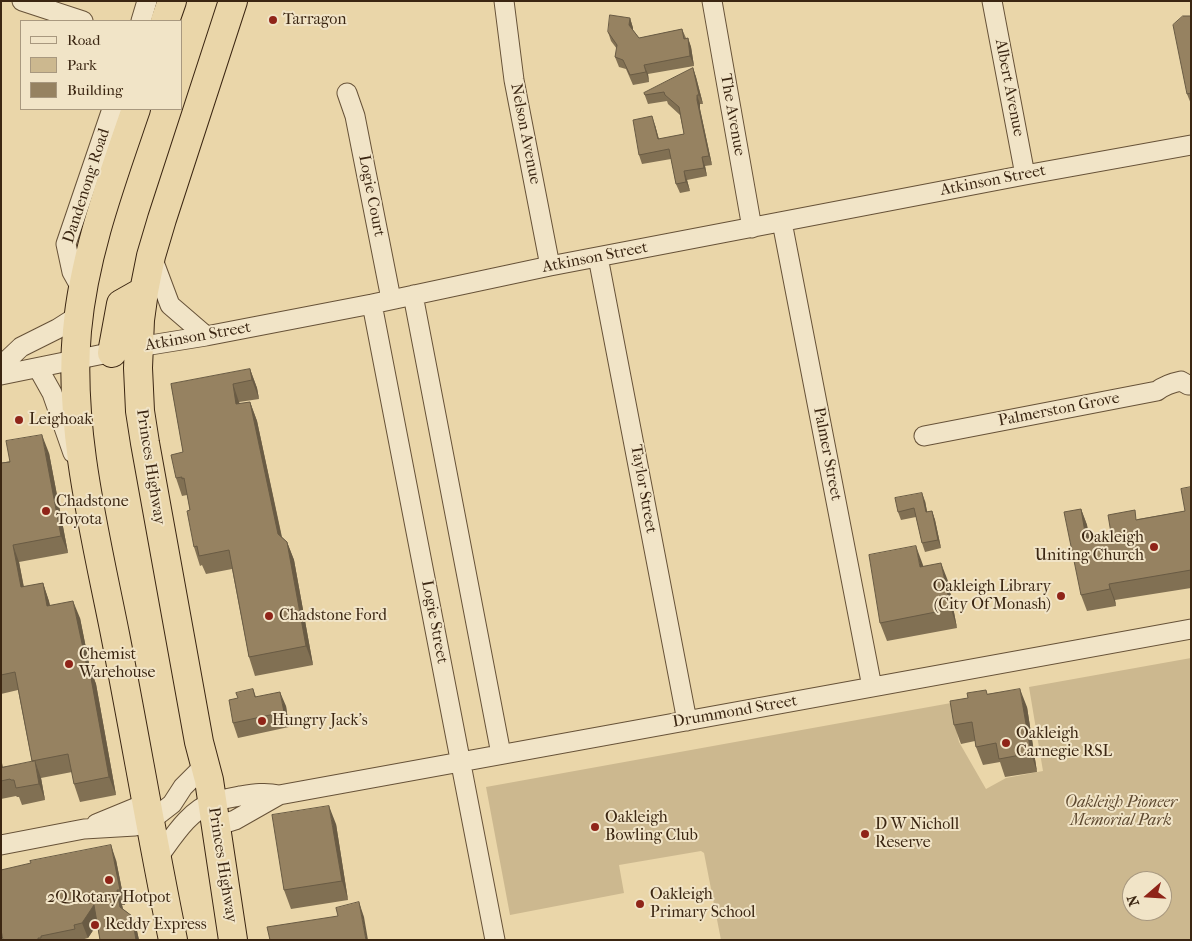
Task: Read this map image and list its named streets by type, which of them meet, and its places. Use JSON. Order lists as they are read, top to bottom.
{
  "streets": {
    "highway": ["Princes Highway"],
    "street": [
      "Albert Avenue",
      "The Avenue",
      "Nelson Avenue",
      "Atkinson Street",
      "Dandenong Road",
      "Logie Court",
      "Palmerston Grove",
      "Palmer Street",
      "Taylor Street",
      "Logie Street",
      "Drummond Street"
    ]
  },
  "crossings": [
    ["Albert Avenue", "Atkinson Street"],
    ["The Avenue", "Atkinson Street"],
    ["Nelson Avenue", "Atkinson Street"],
    ["Atkinson Street", "Logie Court"],
    ["Atkinson Street", "Palmer Street"],
    ["Atkinson Street", "Princes Highway"],
    ["Atkinson Street", "Taylor Street"],
    ["Atkinson Street", "Logie Street"],
    ["Palmer Street", "Drummond Street"],
    ["Princes Highway", "Drummond Street"],
    ["Taylor Street", "Drummond Street"],
    ["Logie Street", "Drummond Street"]
  ],
  "parks": ["Oakleigh Pioneer Memorial Park"],
  "places": [
    "Tarragon",
    "Leighoak",
    "Chadstone Toyota",
    "Oakleigh Uniting Church",
    "Oakleigh Library (City Of Monash)",
    "Chadstone Ford",
    "Chemist Warehouse",
    "Hungry Jack's",
    "Oakleigh Carnegie RSL",
    "Oakleigh Bowling Club",
    "D W Nicholl Reserve",
    "2Q Rotary Hotpot",
    "Oakleigh Primary School",
    "Reddy Express"
  ],
  "legend": ["Road", "Park", "Building"],
  "north": "left"
}
